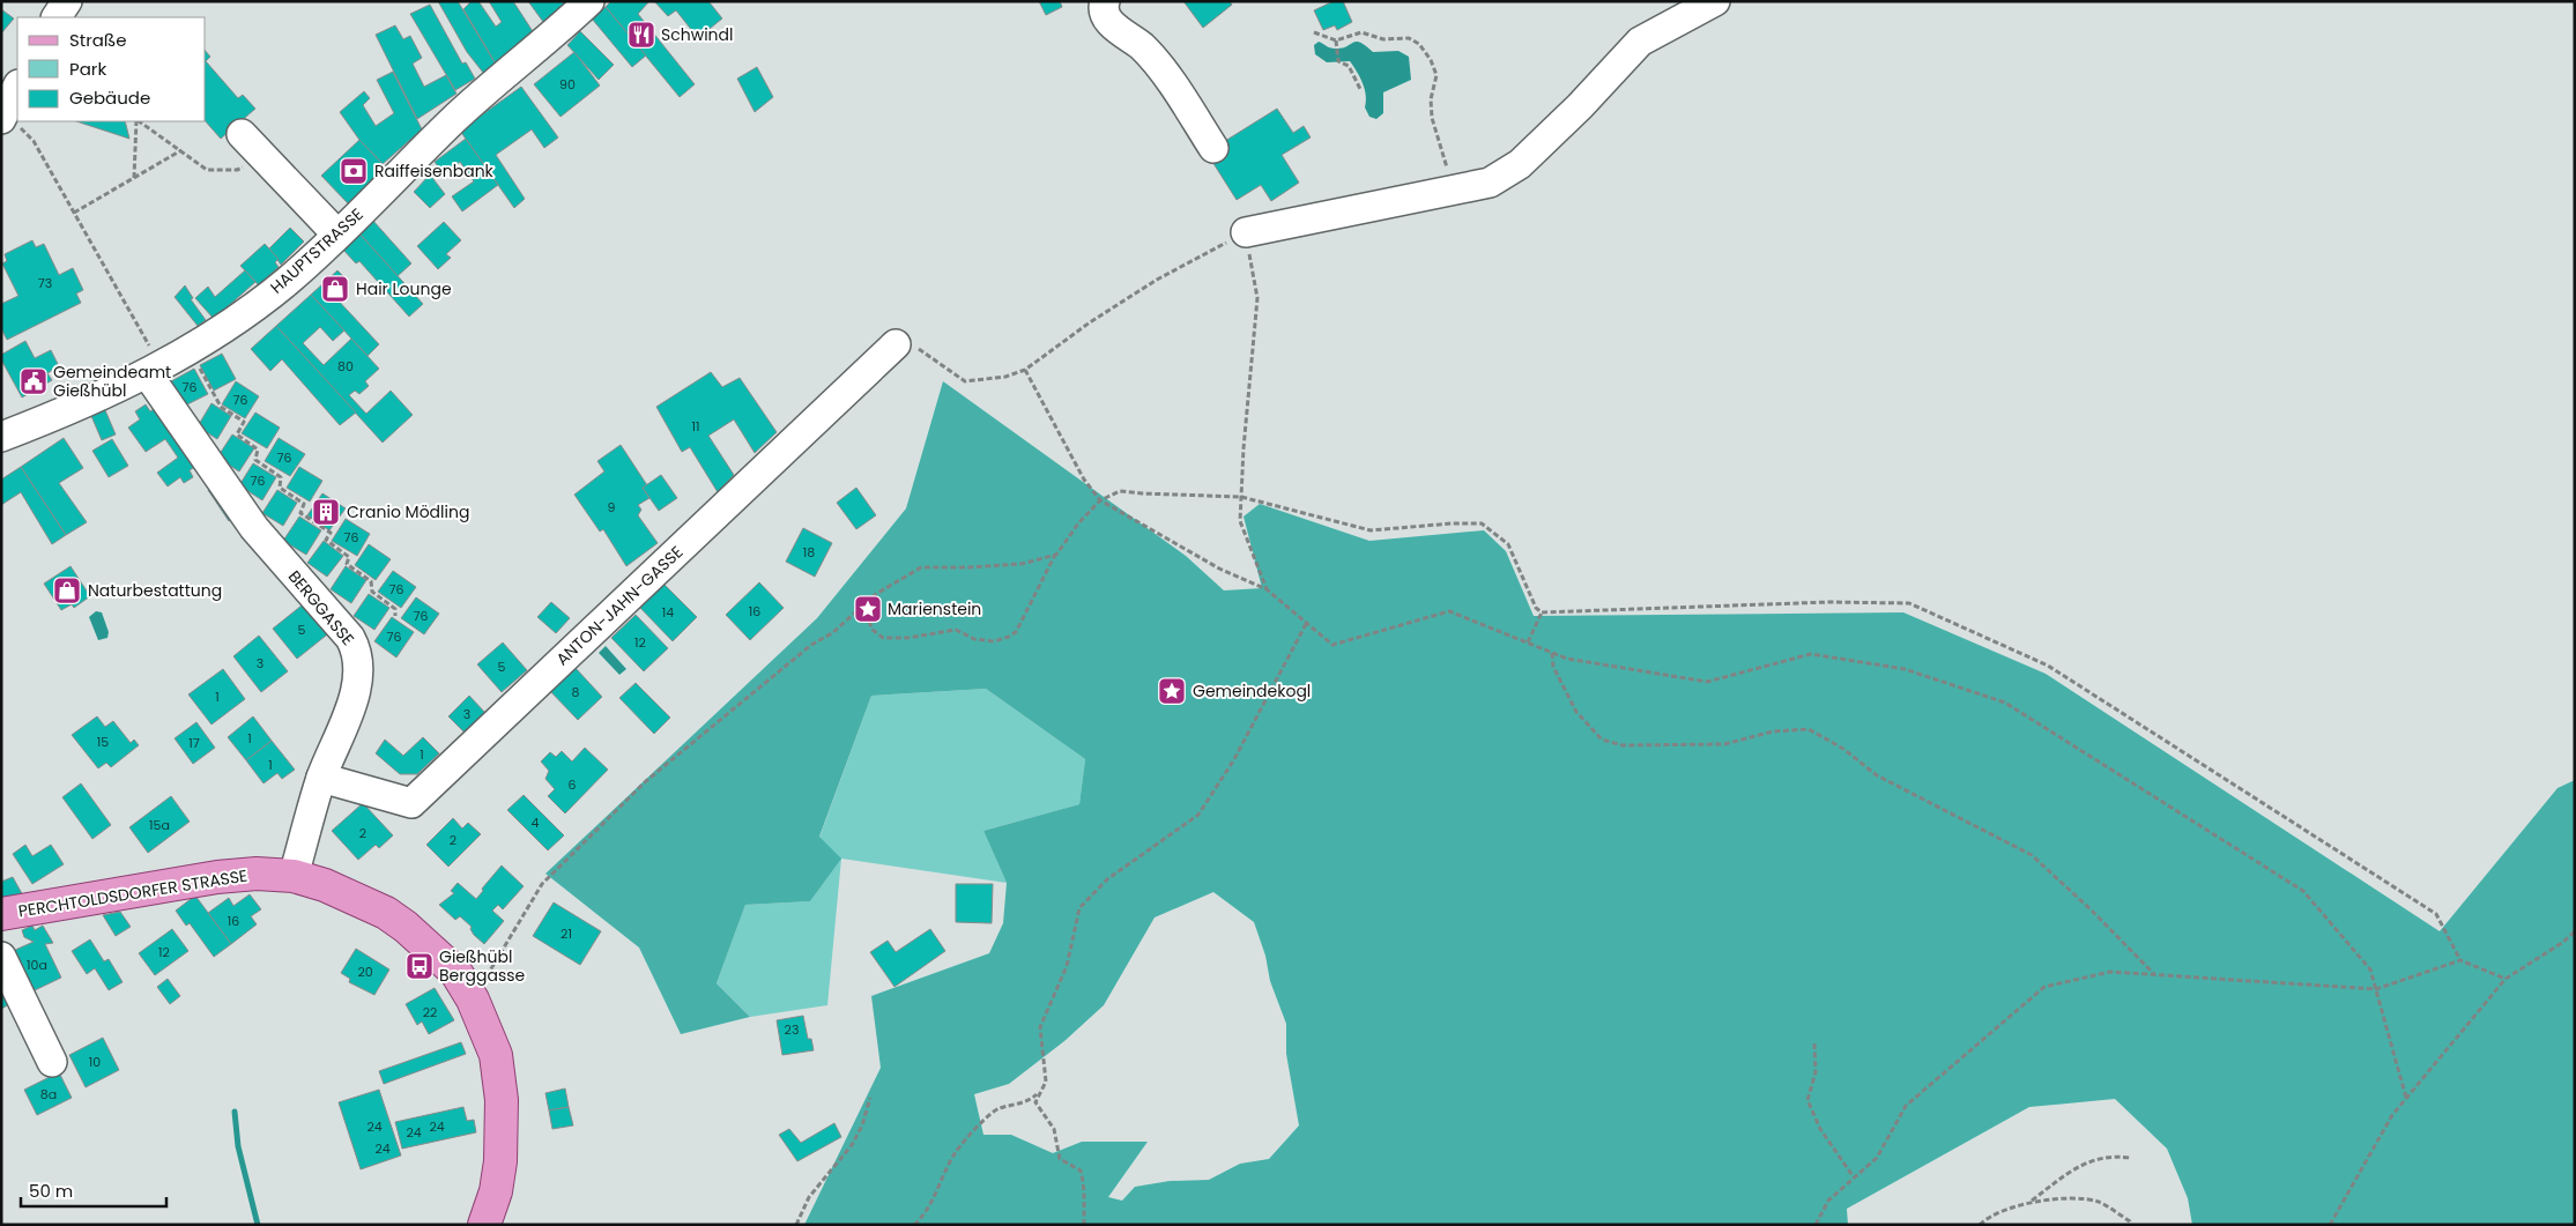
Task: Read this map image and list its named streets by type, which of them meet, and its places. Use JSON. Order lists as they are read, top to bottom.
{
  "streets": {
    "main road": ["PERCHTOLDSDORFER STRASSE"],
    "street": ["HAUPTSTRASSE", "ANTON-JAHN-GASSE", "BERGGASSE"]
  },
  "crossings": [
    ["HAUPTSTRASSE", "BERGGASSE"],
    ["ANTON-JAHN-GASSE", "BERGGASSE"],
    ["BERGGASSE", "PERCHTOLDSDORFER STRASSE"]
  ],
  "places": {
    "restaurant": ["Schwindl"],
    "bank": ["Raiffeisenbank"],
    "shop": ["Hair Lounge", "Naturbestattung"],
    "public building": ["Gemeindeamt Gießhübl"],
    "building": ["Cranio Mödling"],
    "place": ["Marienstein", "Gemeindekogl"],
    "bus stop": ["Gießhübl Berggasse"]
  },
  "house_numbers": [
    "90",
    "73",
    "80",
    "76",
    "76",
    "11",
    "76",
    "76",
    "9",
    "76",
    "18",
    "76",
    "16",
    "14",
    "76",
    "5",
    "76",
    "12",
    "3",
    "5",
    "8",
    "1",
    "3",
    "1",
    "15",
    "17",
    "1",
    "1",
    "6",
    "4",
    "15a",
    "2",
    "2",
    "16",
    "21",
    "12",
    "10a",
    "20",
    "22",
    "23",
    "10",
    "8a",
    "24",
    "24",
    "24",
    "24"
  ],
  "legend": ["Straße", "Park", "Gebäude"],
  "scale_bar": "50 m"
}
